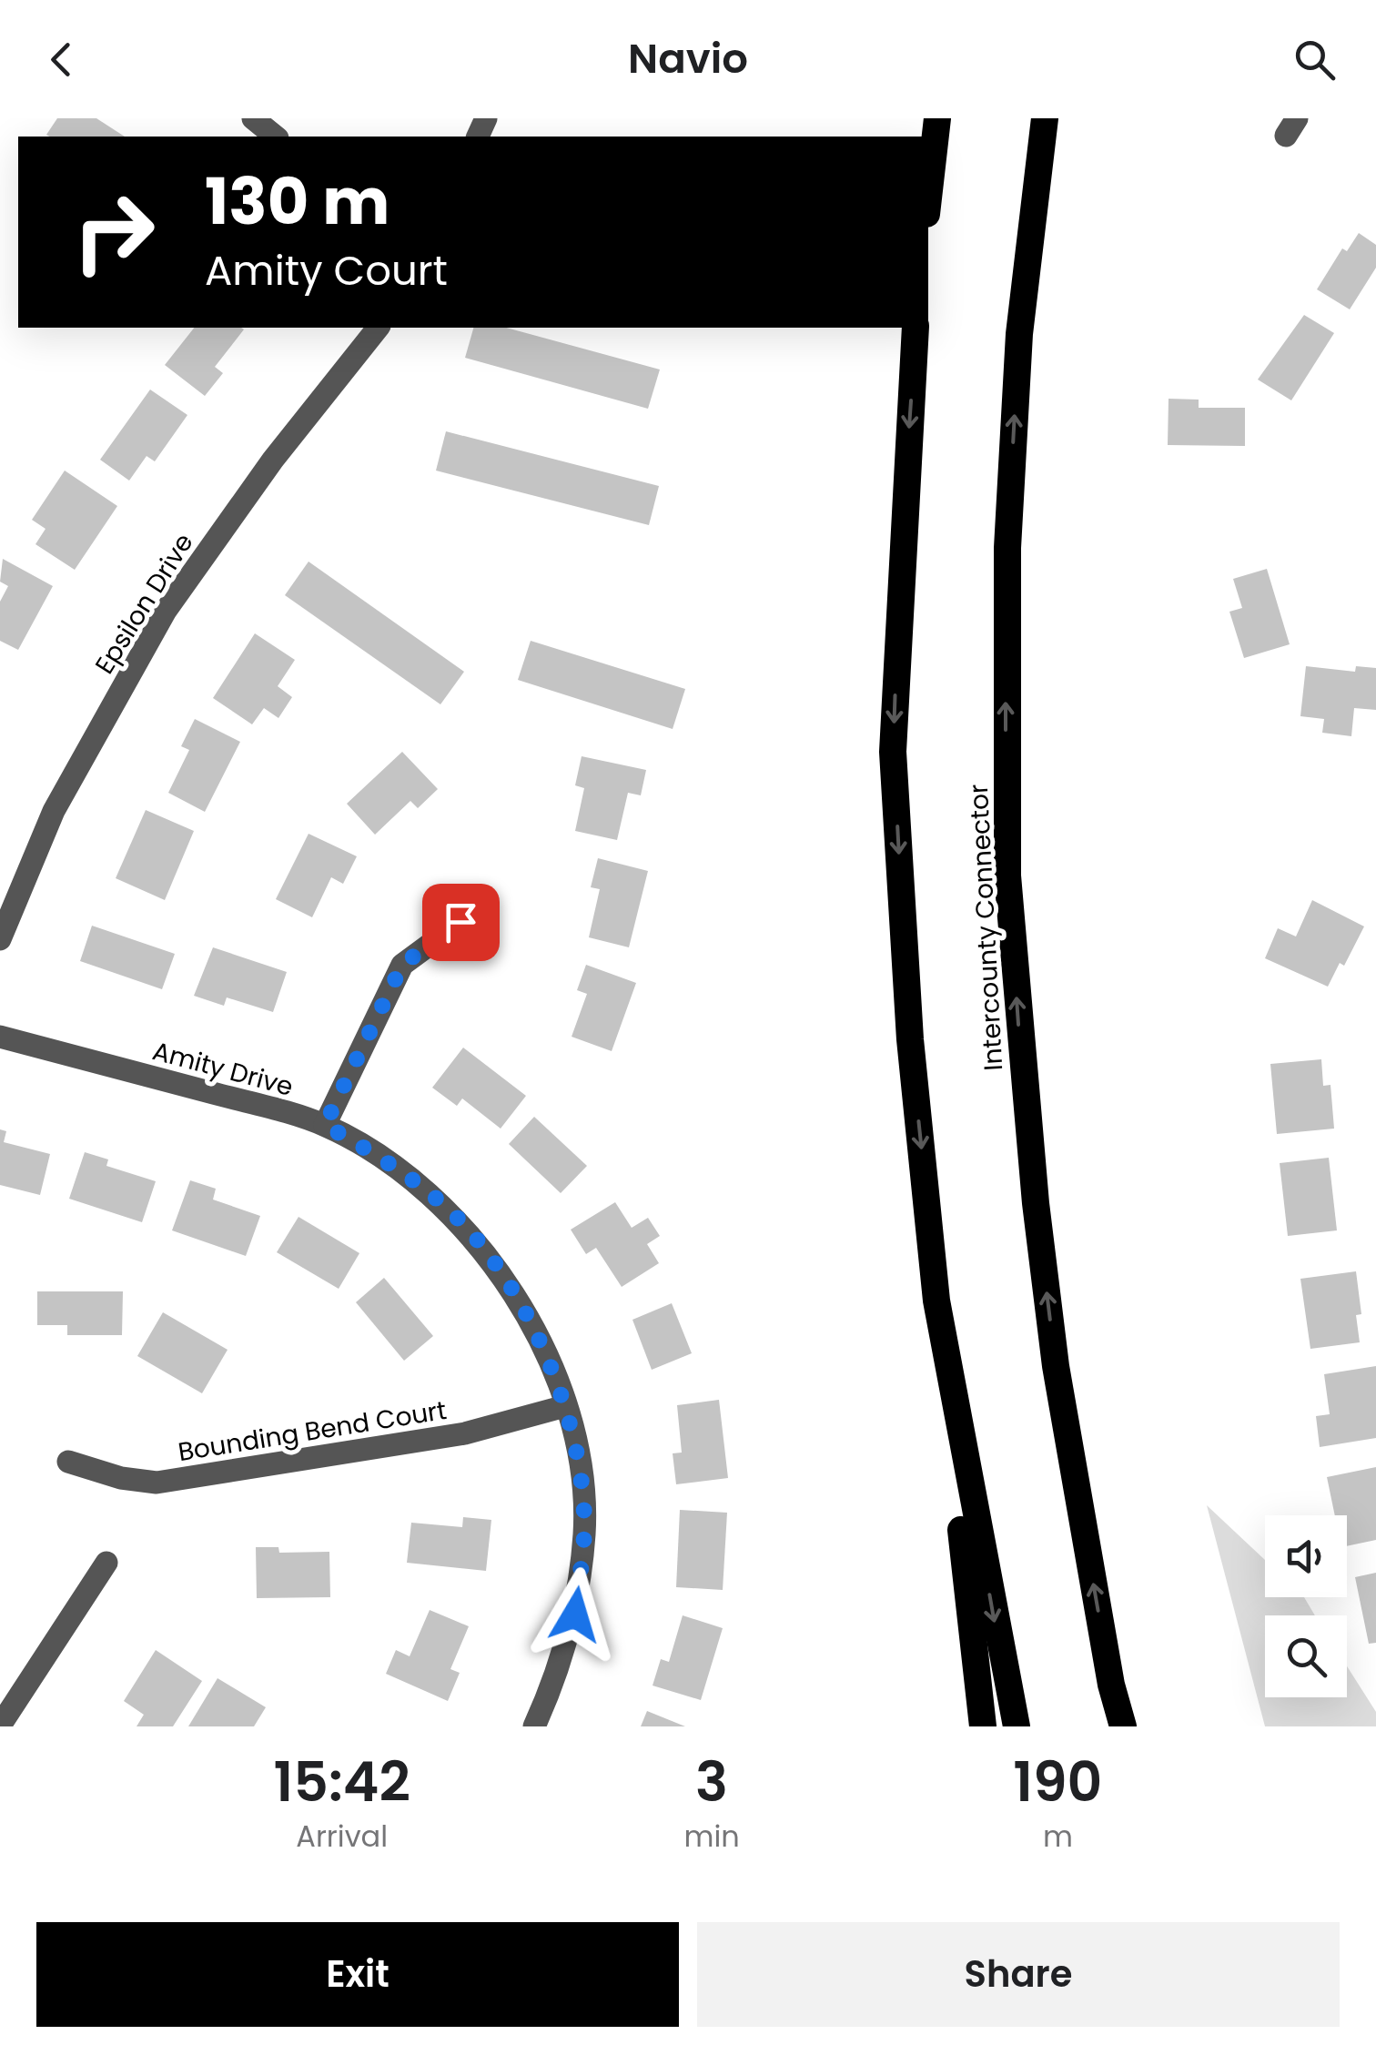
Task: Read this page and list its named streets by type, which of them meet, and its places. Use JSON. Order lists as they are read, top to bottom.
{
  "streets": {
    "highway": ["Intercounty Connector"],
    "street": ["Epsilon Drive", "Amity Drive", "Bounding Bend Court"]
  },
  "crossings": [
    ["Amity Drive", "Bounding Bend Court"]
  ],
  "page": {
    "header": "Navio",
    "turn": ["130 m", "Amity Court"],
    "eta": [
      "15:42",
      "Arrival",
      "3",
      "min",
      "190",
      "m"
    ],
    "buttons": ["Exit", "Share"]
  }
}
